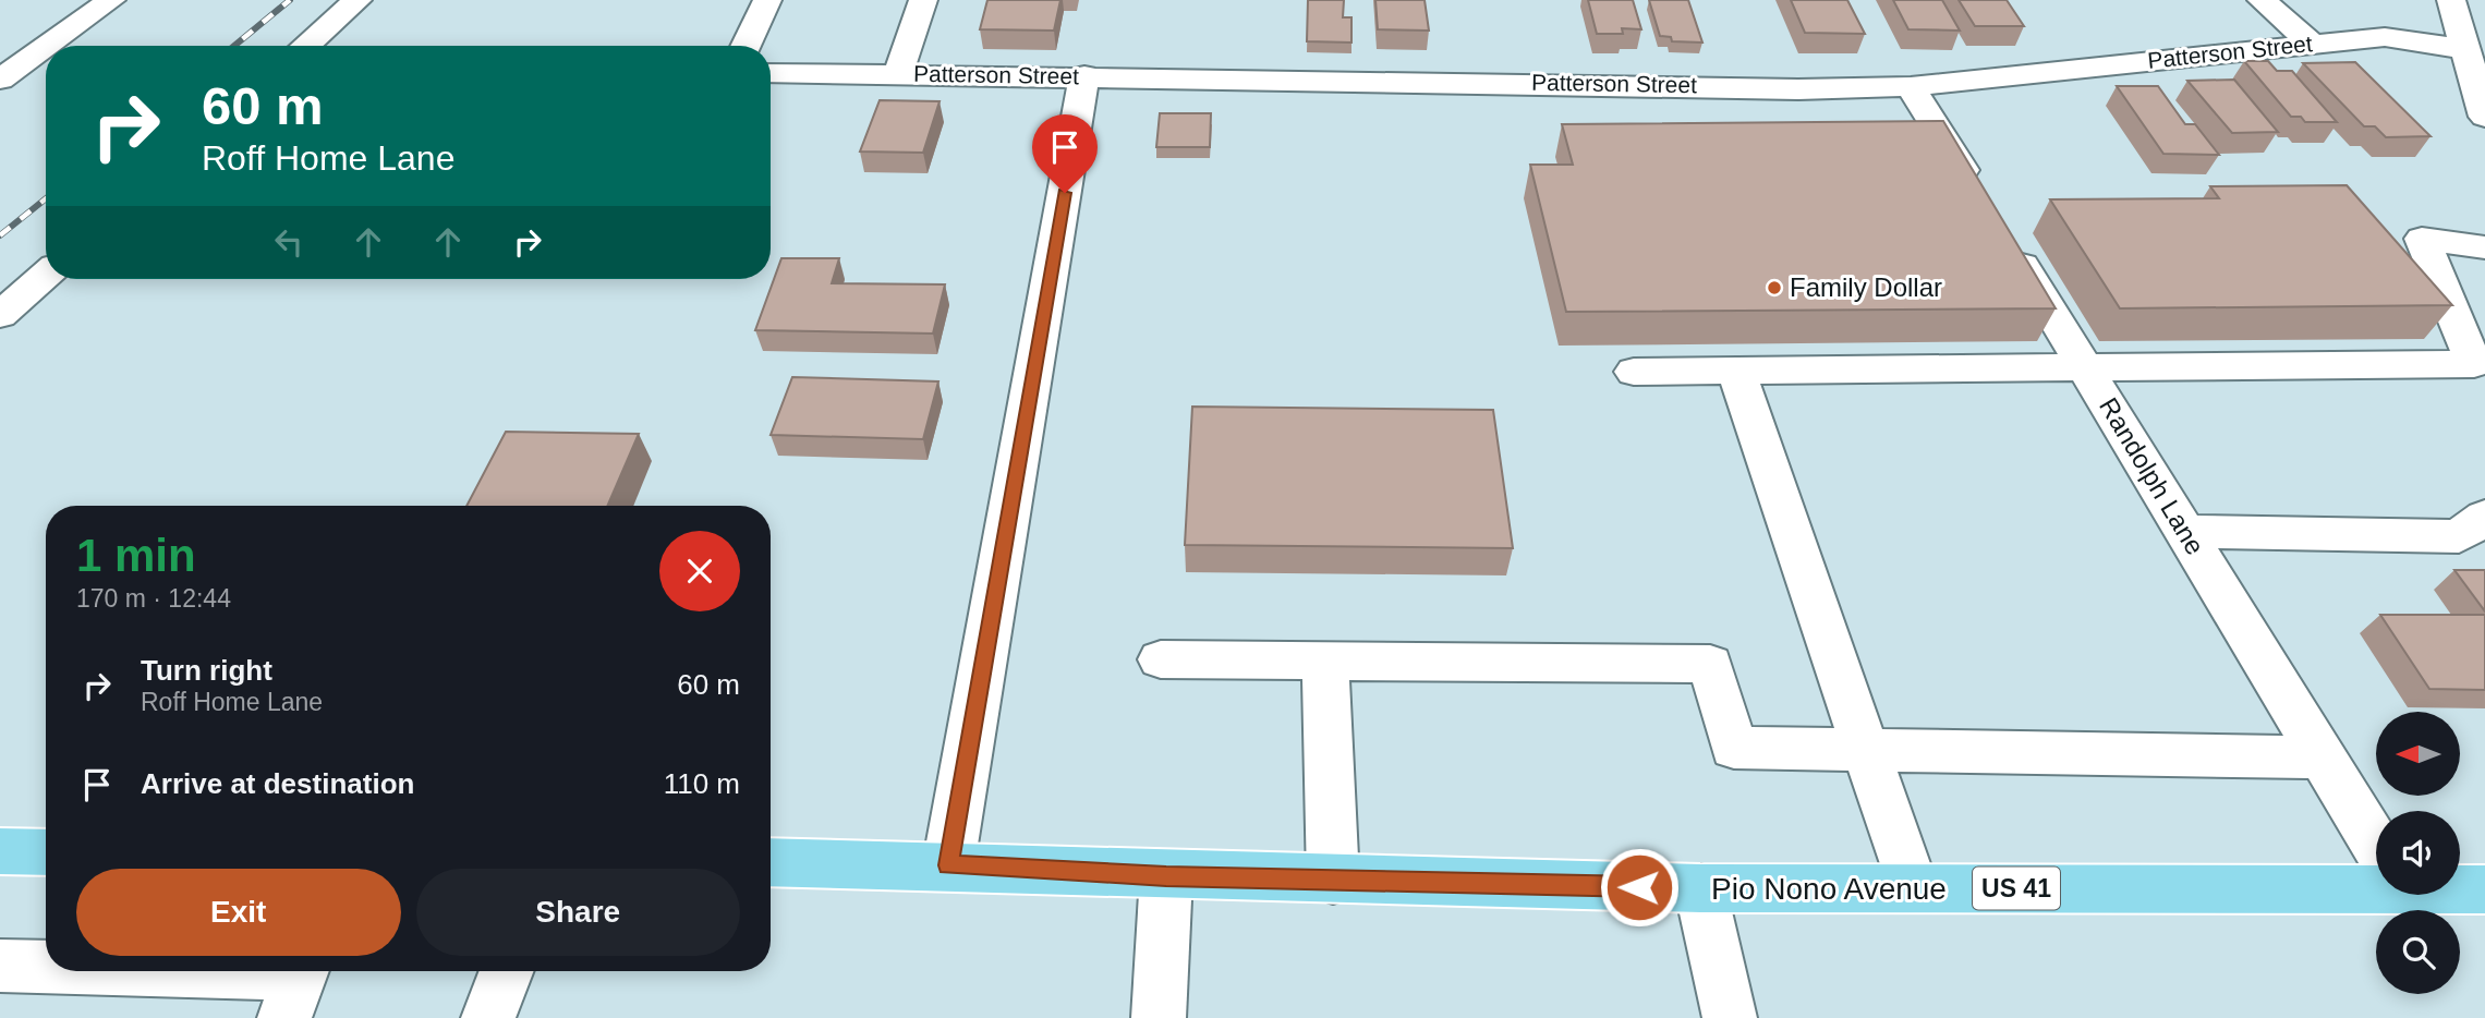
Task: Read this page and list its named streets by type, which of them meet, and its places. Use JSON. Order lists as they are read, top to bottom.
{
  "streets": {
    "main road": ["Pio Nono Avenue", "US 41"],
    "street": ["Patterson Street", "Randolph Lane"]
  },
  "places": ["Family Dollar"],
  "north": "left",
  "page": {
    "turn": ["60 m", "Roff Home Lane"],
    "heading": ["1 min", "170 m · 12:44"],
    "list": [
      {
        "name": "Turn right",
        "note": "Roff Home Lane",
        "value": "60 m"
      },
      {
        "name": "Arrive at destination",
        "value": "110 m"
      }
    ],
    "buttons": ["Exit", "Share"]
  }
}
